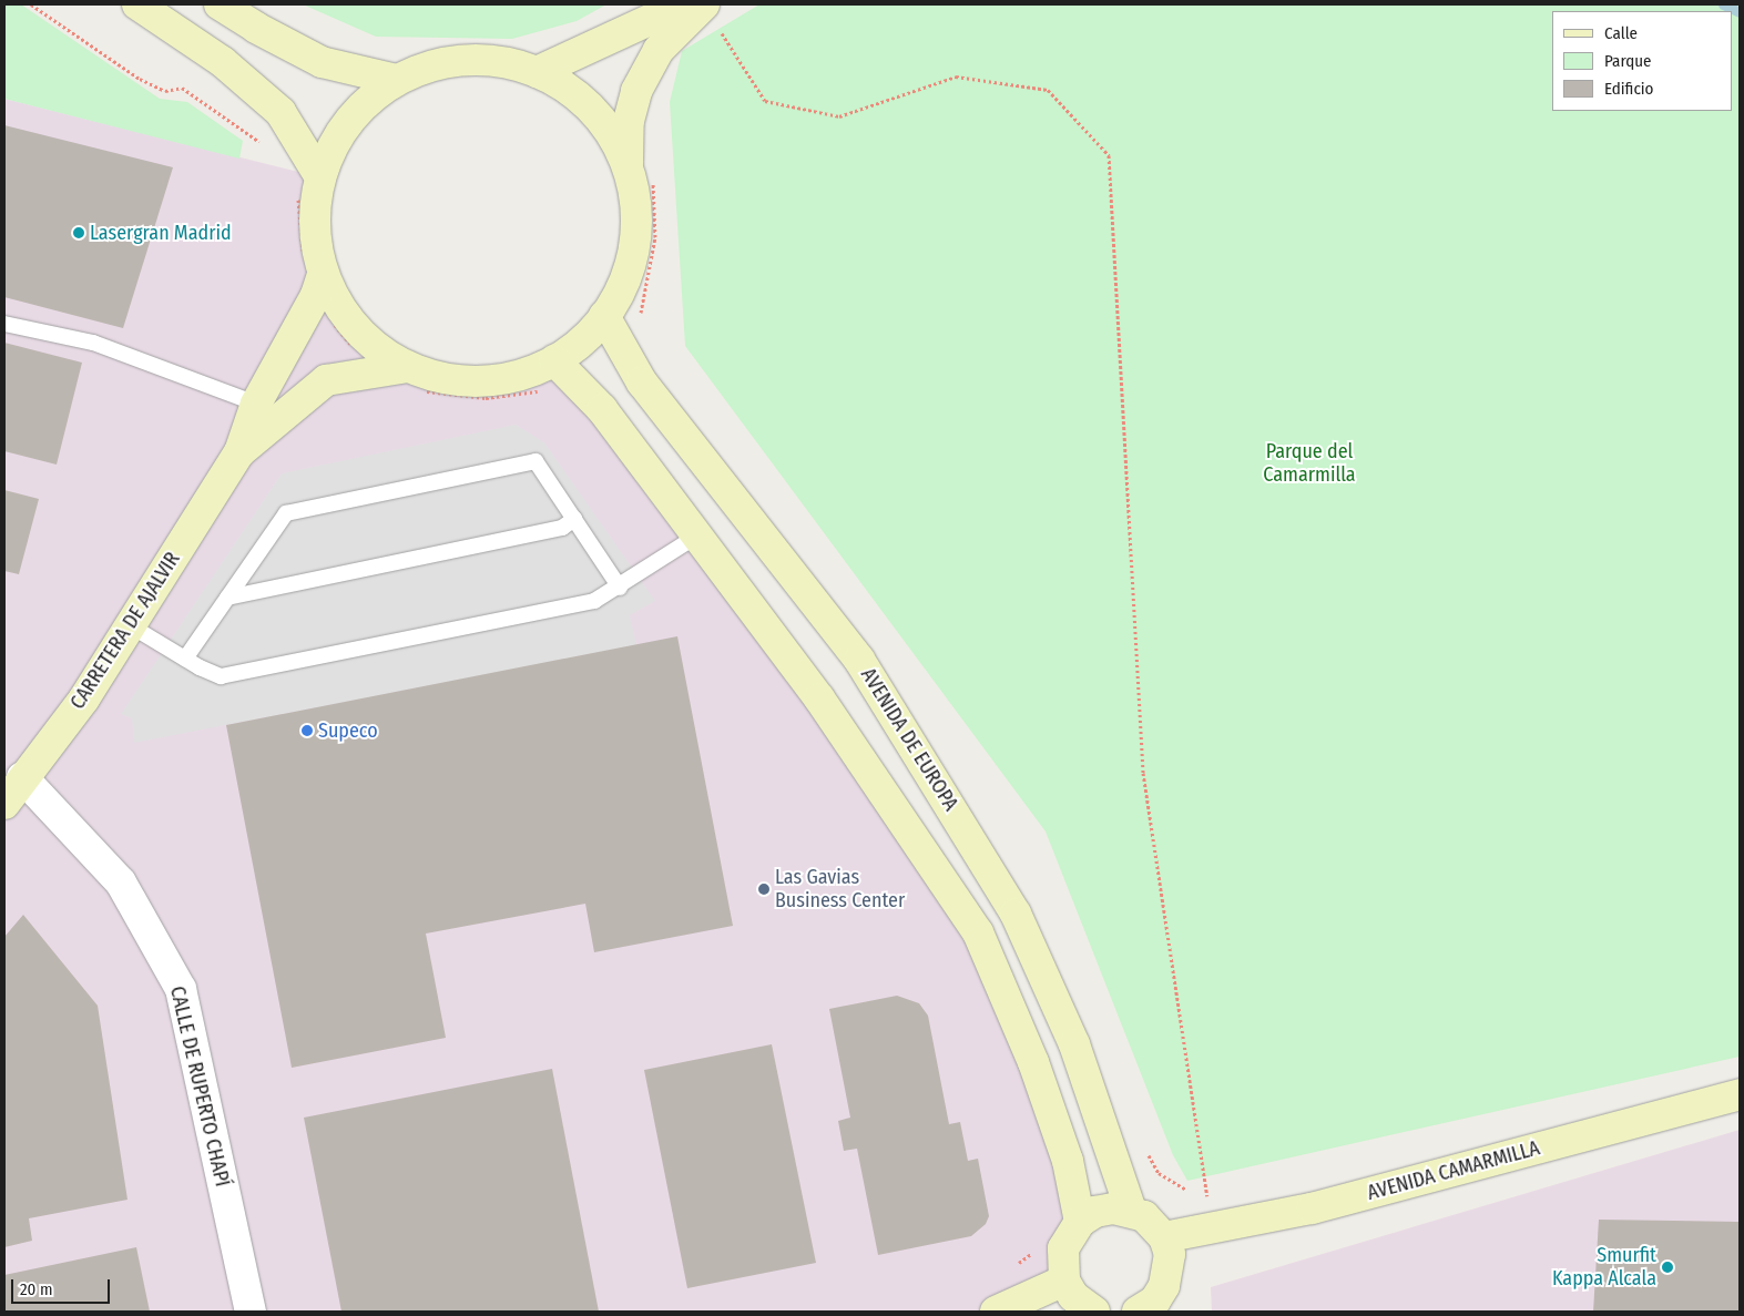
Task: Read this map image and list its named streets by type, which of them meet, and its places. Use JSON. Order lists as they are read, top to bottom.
{
  "streets": {
    "street": [
      "CARRETERA DE AJALVIR",
      "AVENIDA DE EUROPA",
      "CALLE DE RUPERTO CHAPÍ",
      "AVENIDA CAMARMILLA"
    ]
  },
  "crossings": [
    ["CARRETERA DE AJALVIR", "CALLE DE RUPERTO CHAPÍ"]
  ],
  "parks": ["Parque del Camarmilla"],
  "places": [
    "Lasergran Madrid",
    "Supeco",
    "Las Gavias Business Center",
    "Smurfit Kappa Alcala"
  ],
  "legend": ["Calle", "Parque", "Edificio"],
  "scale_bar": "20 m"
}
